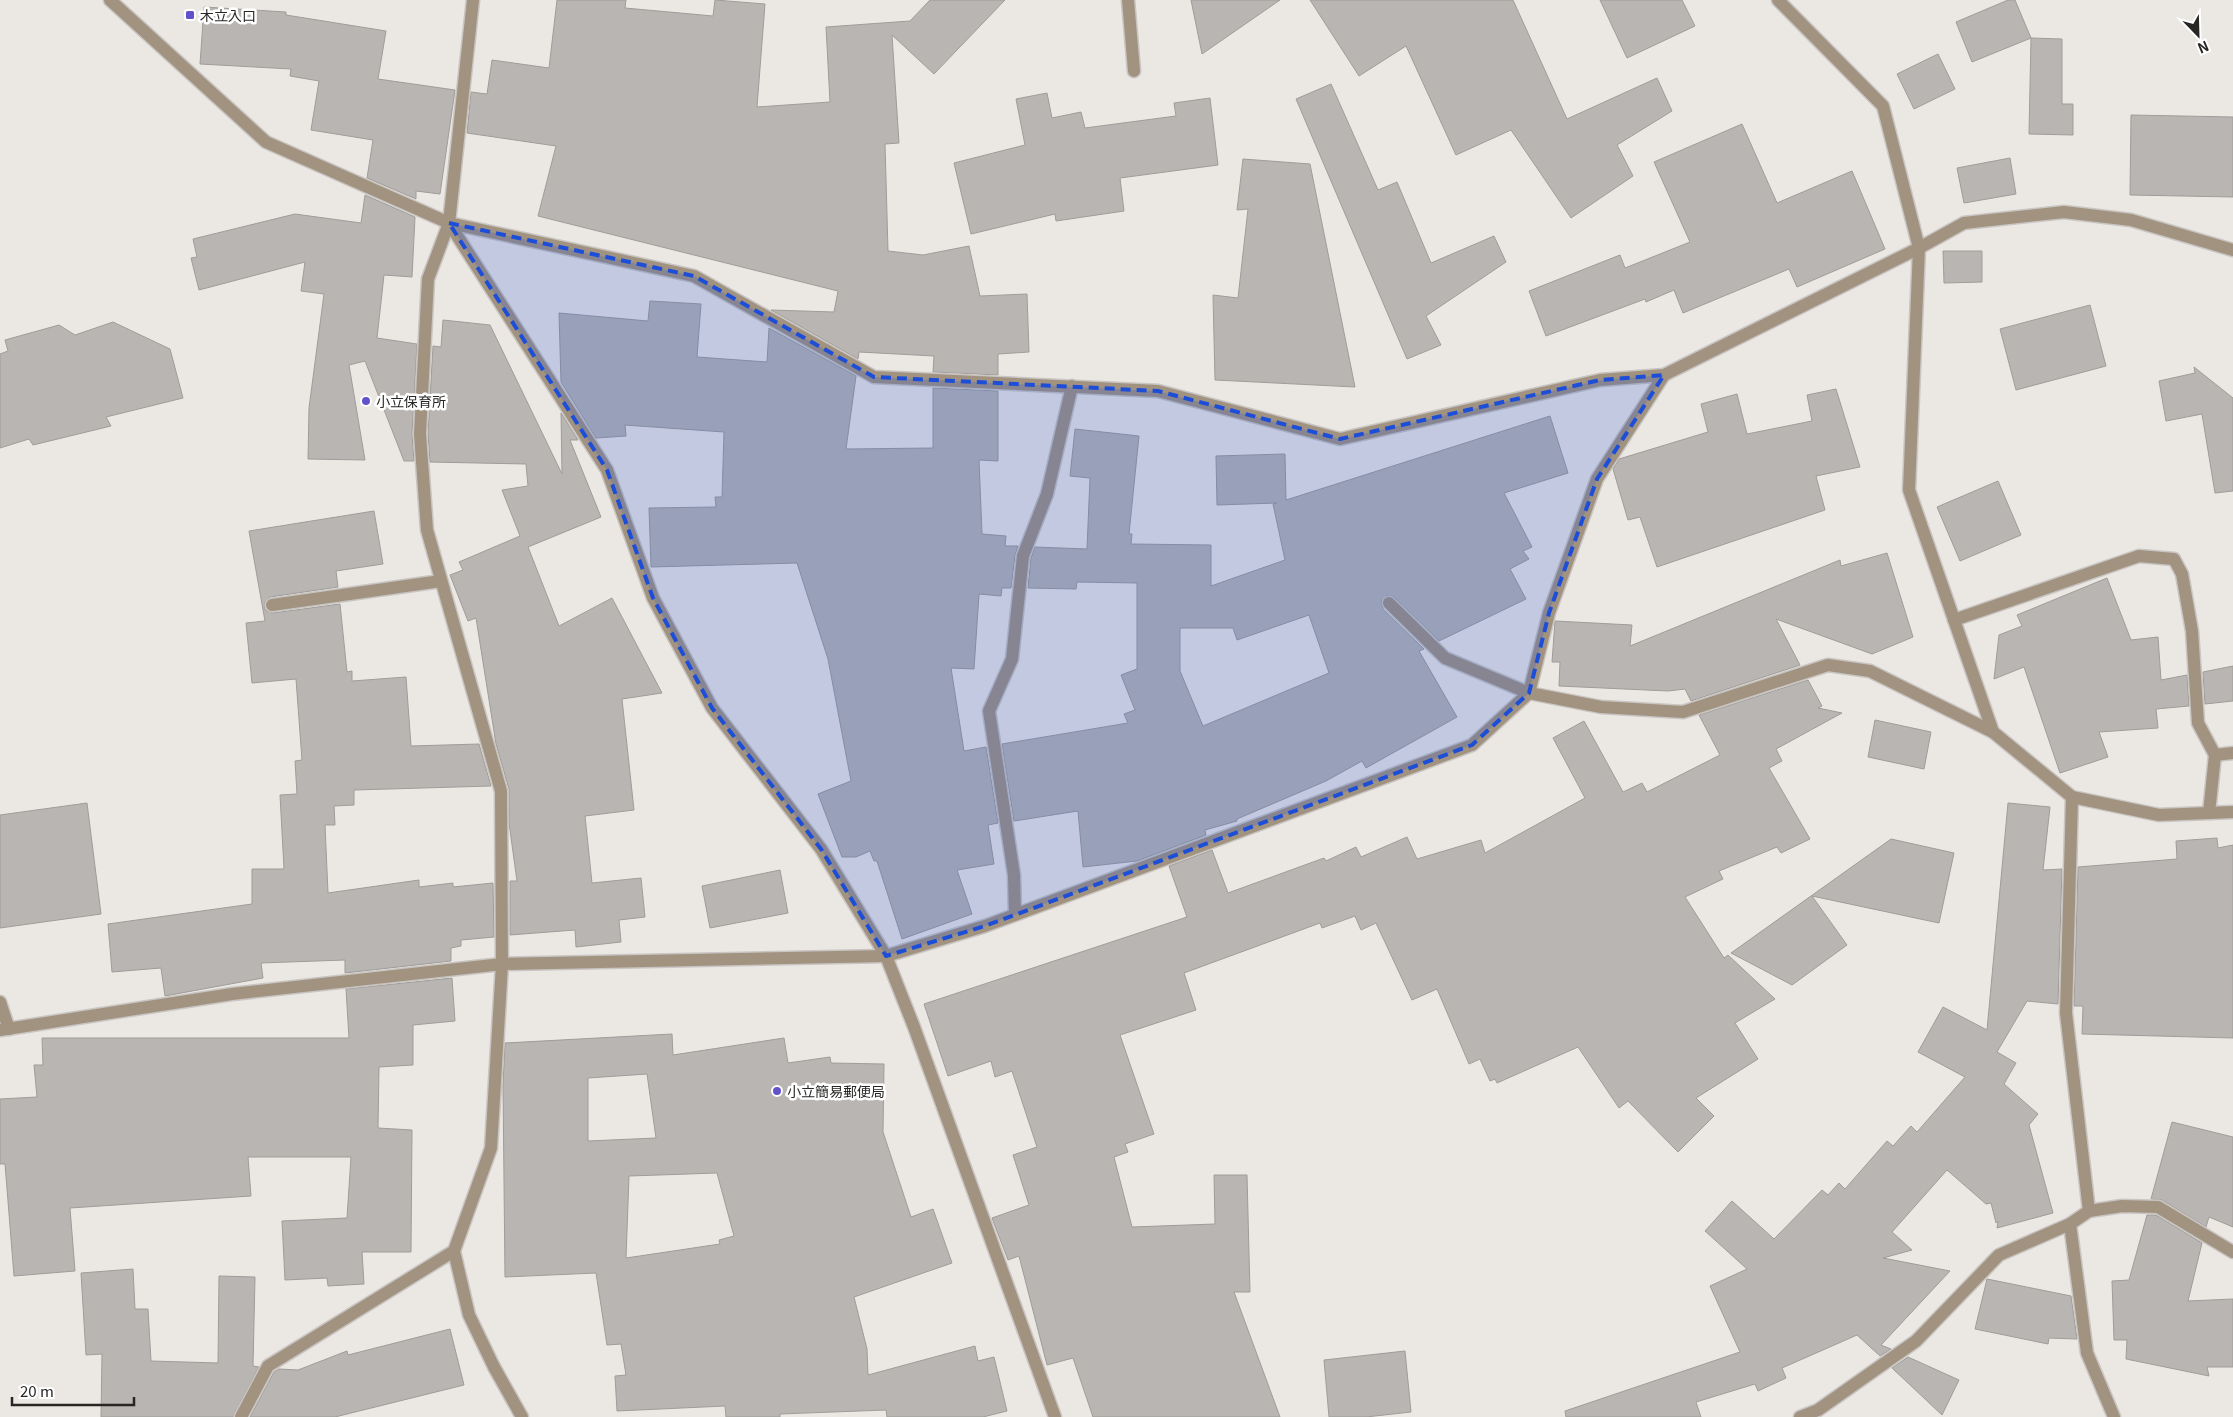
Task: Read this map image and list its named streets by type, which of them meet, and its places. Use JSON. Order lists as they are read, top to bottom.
{
  "places": {
    "transit": ["木立入口"],
    "other": ["小立保育所", "小立簡易郵便局"]
  },
  "scale_bar": "20 m",
  "north": "bottom right"
}
